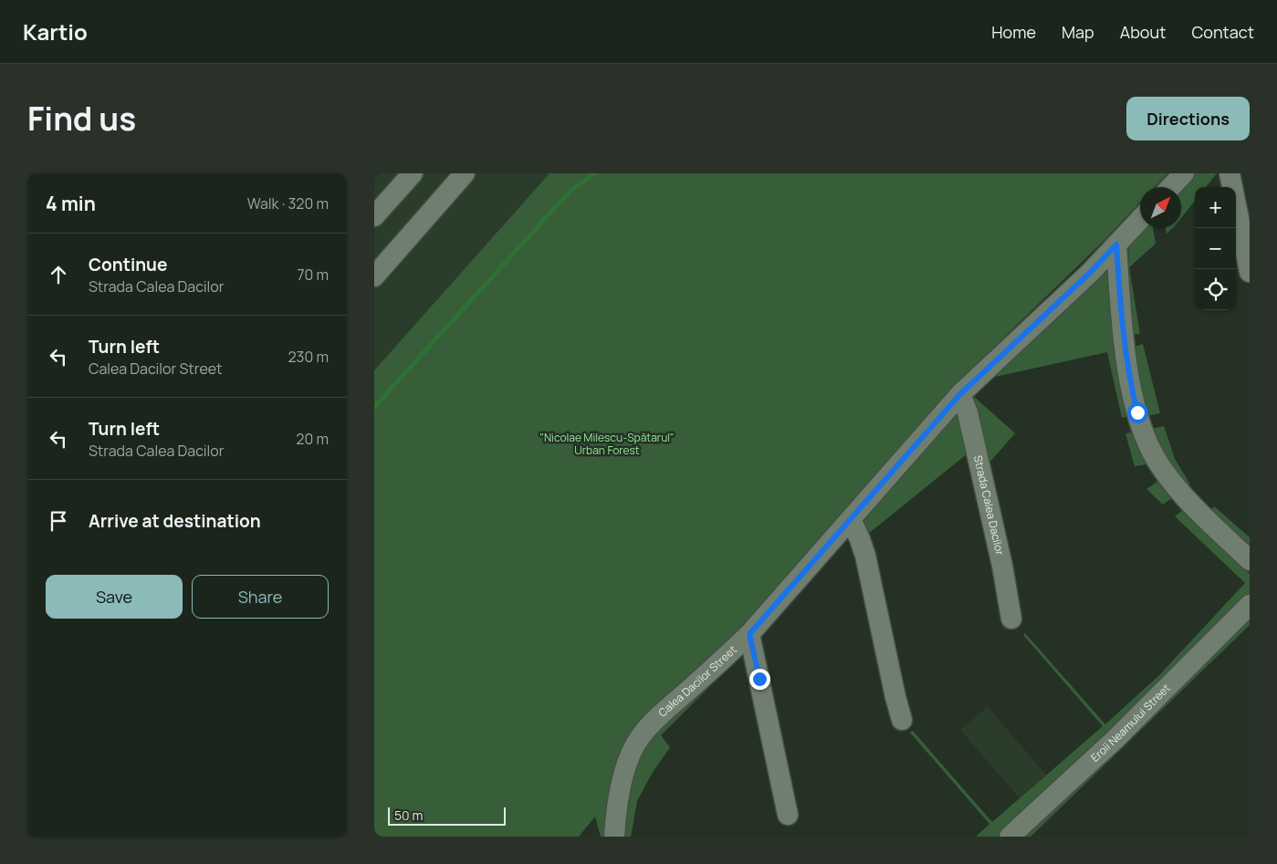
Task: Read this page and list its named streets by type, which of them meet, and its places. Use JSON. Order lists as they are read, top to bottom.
{
  "streets": {
    "street": ["Strada Calea Dacilor", "Calea Dacilor Street", "Eroii Neamului Street"]
  },
  "crossings": [
    ["Strada Calea Dacilor", "Calea Dacilor Street"]
  ],
  "parks": ["\"Nicolae Milescu-Spătarul\" Urban Forest"],
  "scale_bar": "50 m",
  "north": "top right",
  "page": {
    "header": "Kartio",
    "nav": [
      "Home",
      "Map",
      "About",
      "Contact"
    ],
    "title": "Find us",
    "buttons": [
      "Directions",
      ["Save", "Share"]
    ],
    "heading": ["4 min", "Walk · 320 m"],
    "map_buttons": ["+", "−"],
    "list": [
      ["Continue", "Strada Calea Dacilor", "70 m"],
      ["Turn left", "Calea Dacilor Street", "230 m"],
      ["Turn left", "Strada Calea Dacilor", "20 m"],
      "Arrive at destination"
    ],
    "scale": "50 m"
  }
}
